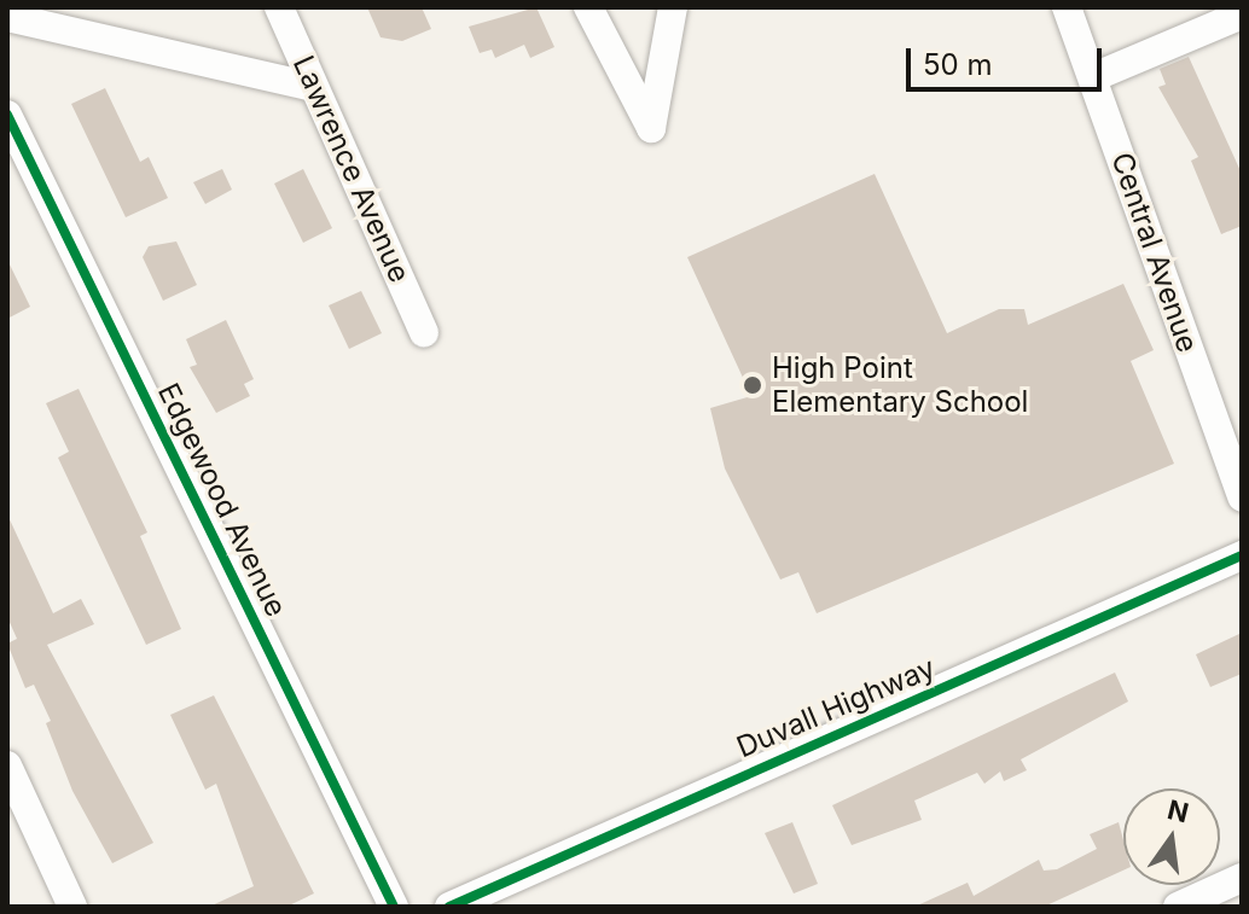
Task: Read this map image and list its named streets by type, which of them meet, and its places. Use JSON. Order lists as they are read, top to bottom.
{
  "streets": {
    "street": [
      "Lawrence Avenue",
      "Central Avenue",
      "Edgewood Avenue",
      "Duvall Highway"
    ]
  },
  "places": ["High Point Elementary School"],
  "scale_bar": "50 m",
  "north": "top"
}
